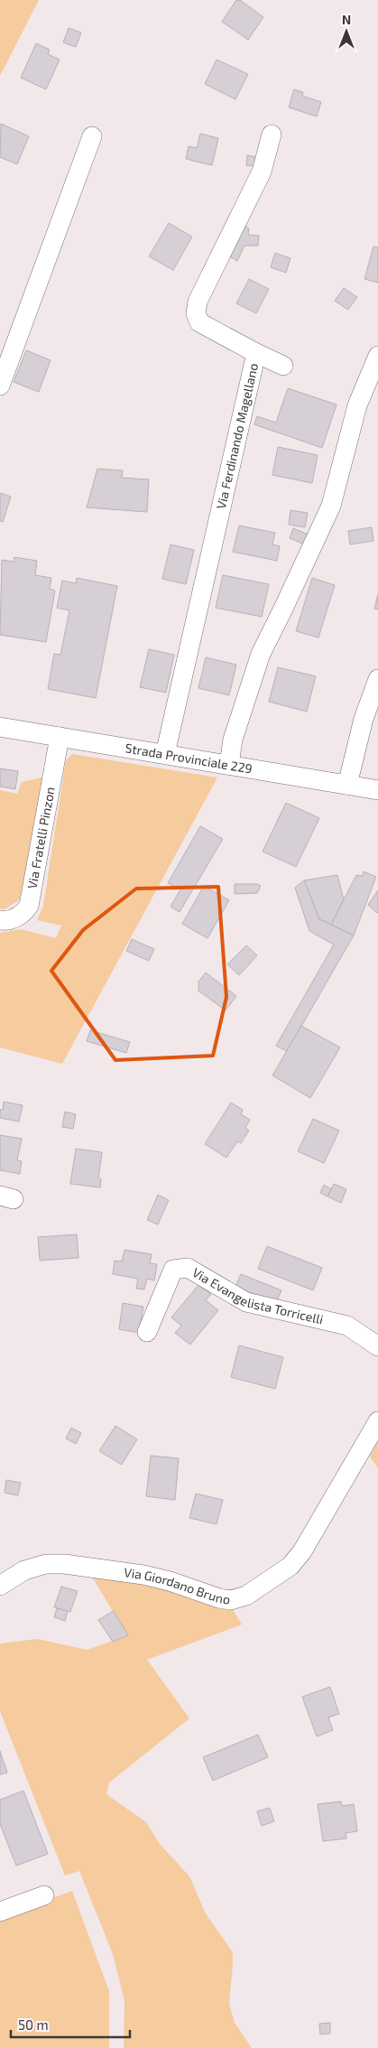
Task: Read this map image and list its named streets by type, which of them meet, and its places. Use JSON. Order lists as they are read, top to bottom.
{
  "streets": {
    "street": [
      "Via Ferdinando Magellano",
      "Strada Provinciale 229",
      "Via Fratelli Pinzon",
      "Via Evangelista Torricelli",
      "Via Giordano Bruno"
    ]
  },
  "crossings": [
    ["Via Ferdinando Magellano", "Strada Provinciale 229"],
    ["Strada Provinciale 229", "Via Fratelli Pinzon"]
  ],
  "scale_bar": "50 m",
  "north": "top"
}
